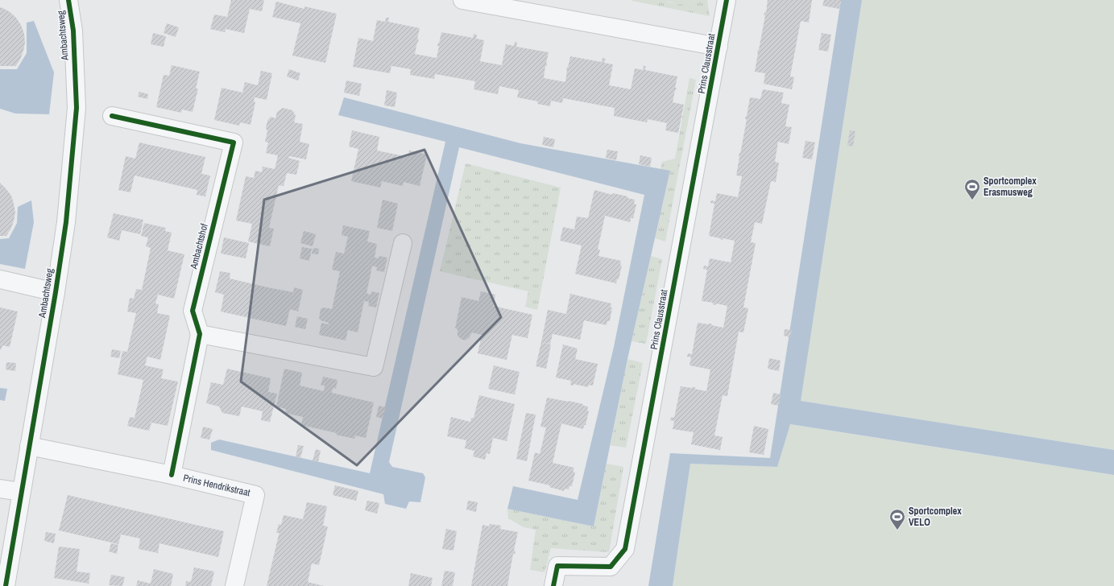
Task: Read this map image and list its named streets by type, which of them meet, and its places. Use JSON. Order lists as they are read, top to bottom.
{
  "streets": {
    "street": [
      "Ambachtsweg",
      "Prins Clausstraat",
      "Ambachtshof",
      "Prins Hendrikstraat"
    ]
  },
  "crossings": [
    ["Ambachtsweg", "Prins Hendrikstraat"],
    ["Ambachtshof", "Prins Hendrikstraat"]
  ],
  "places": {
    "sports": ["Sportcomplex Erasmusweg", "Sportcomplex VELO"]
  }
}
